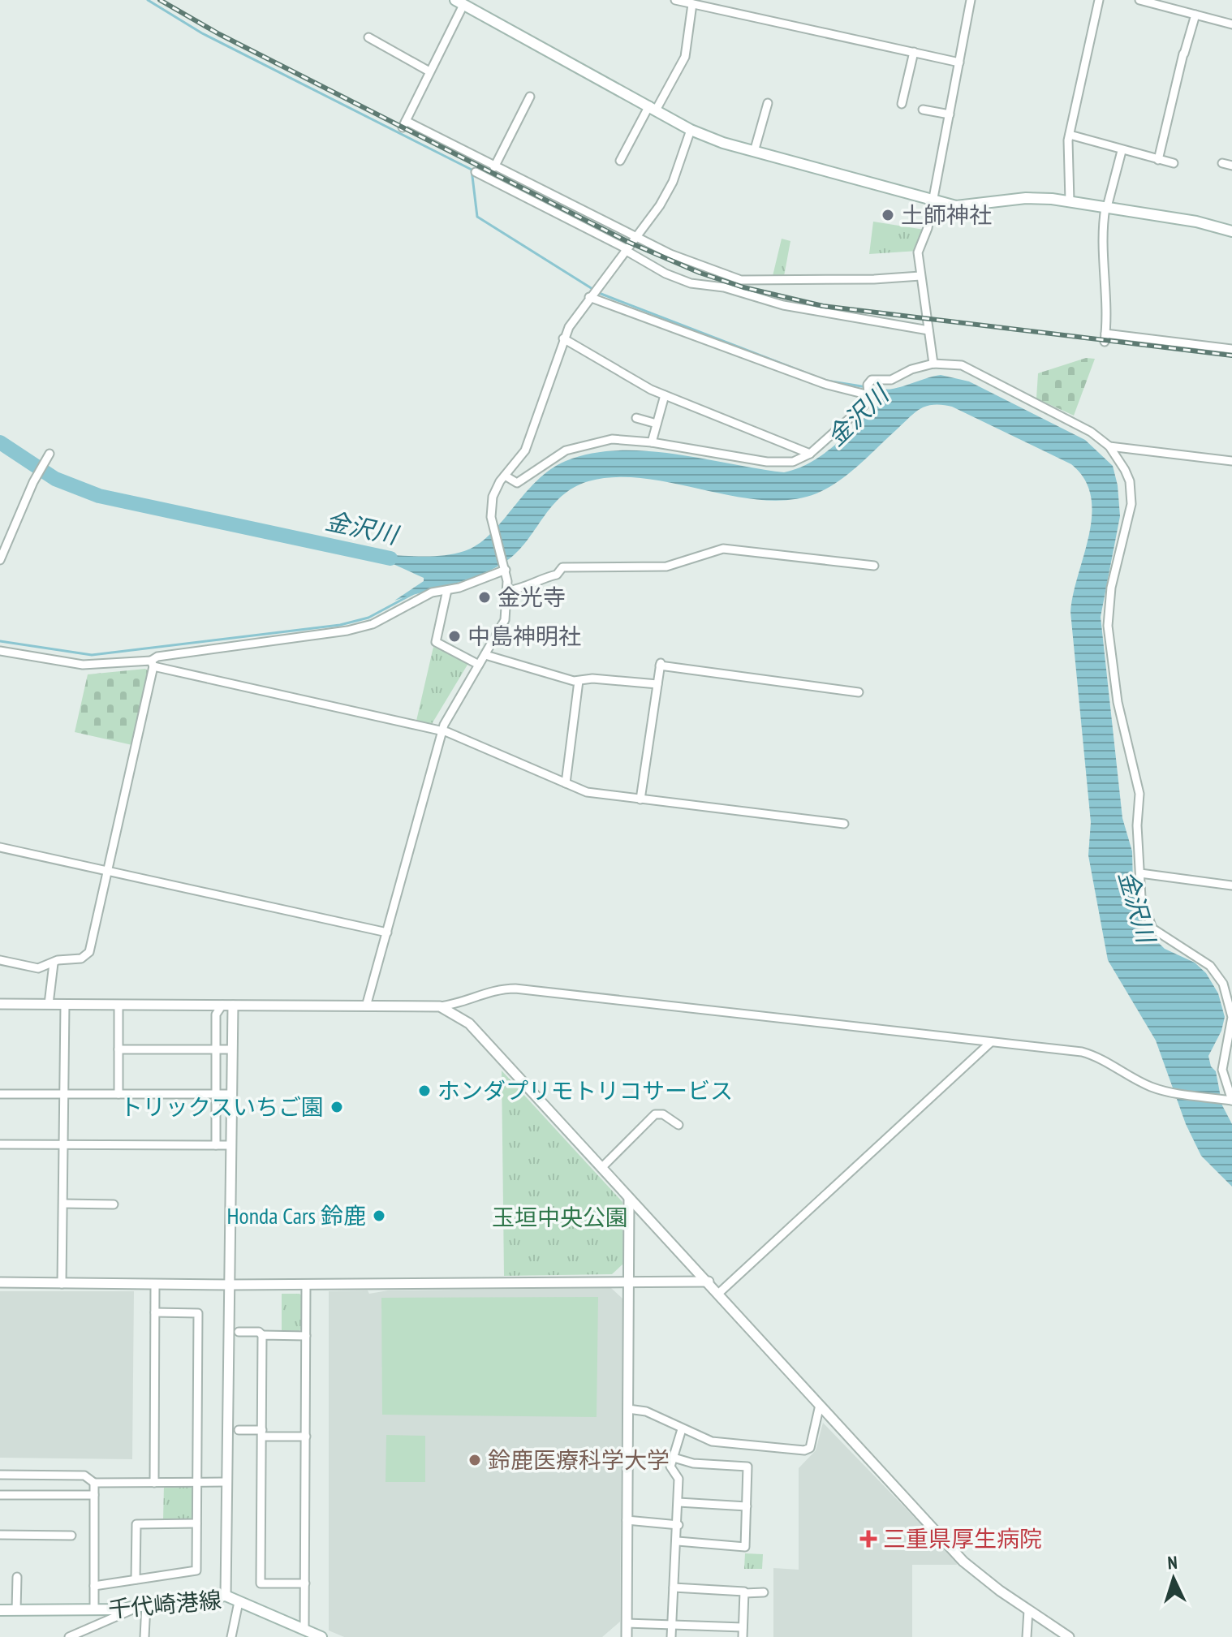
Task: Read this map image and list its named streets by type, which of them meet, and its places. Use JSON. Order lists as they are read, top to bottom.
{
  "streets": {
    "main road": ["千代崎港線"]
  },
  "water": ["金沢川"],
  "parks": ["玉垣中央公園"],
  "places": {
    "other": [
      "土師神社",
      "金光寺",
      "中島神明社",
      "ホンダプリモトリコサービス",
      "トリックスいちご園",
      "Honda Cars 鈴鹿",
      "鈴鹿医療科学大学"
    ],
    "health": ["三重県厚生病院"]
  },
  "north": "top"
}
